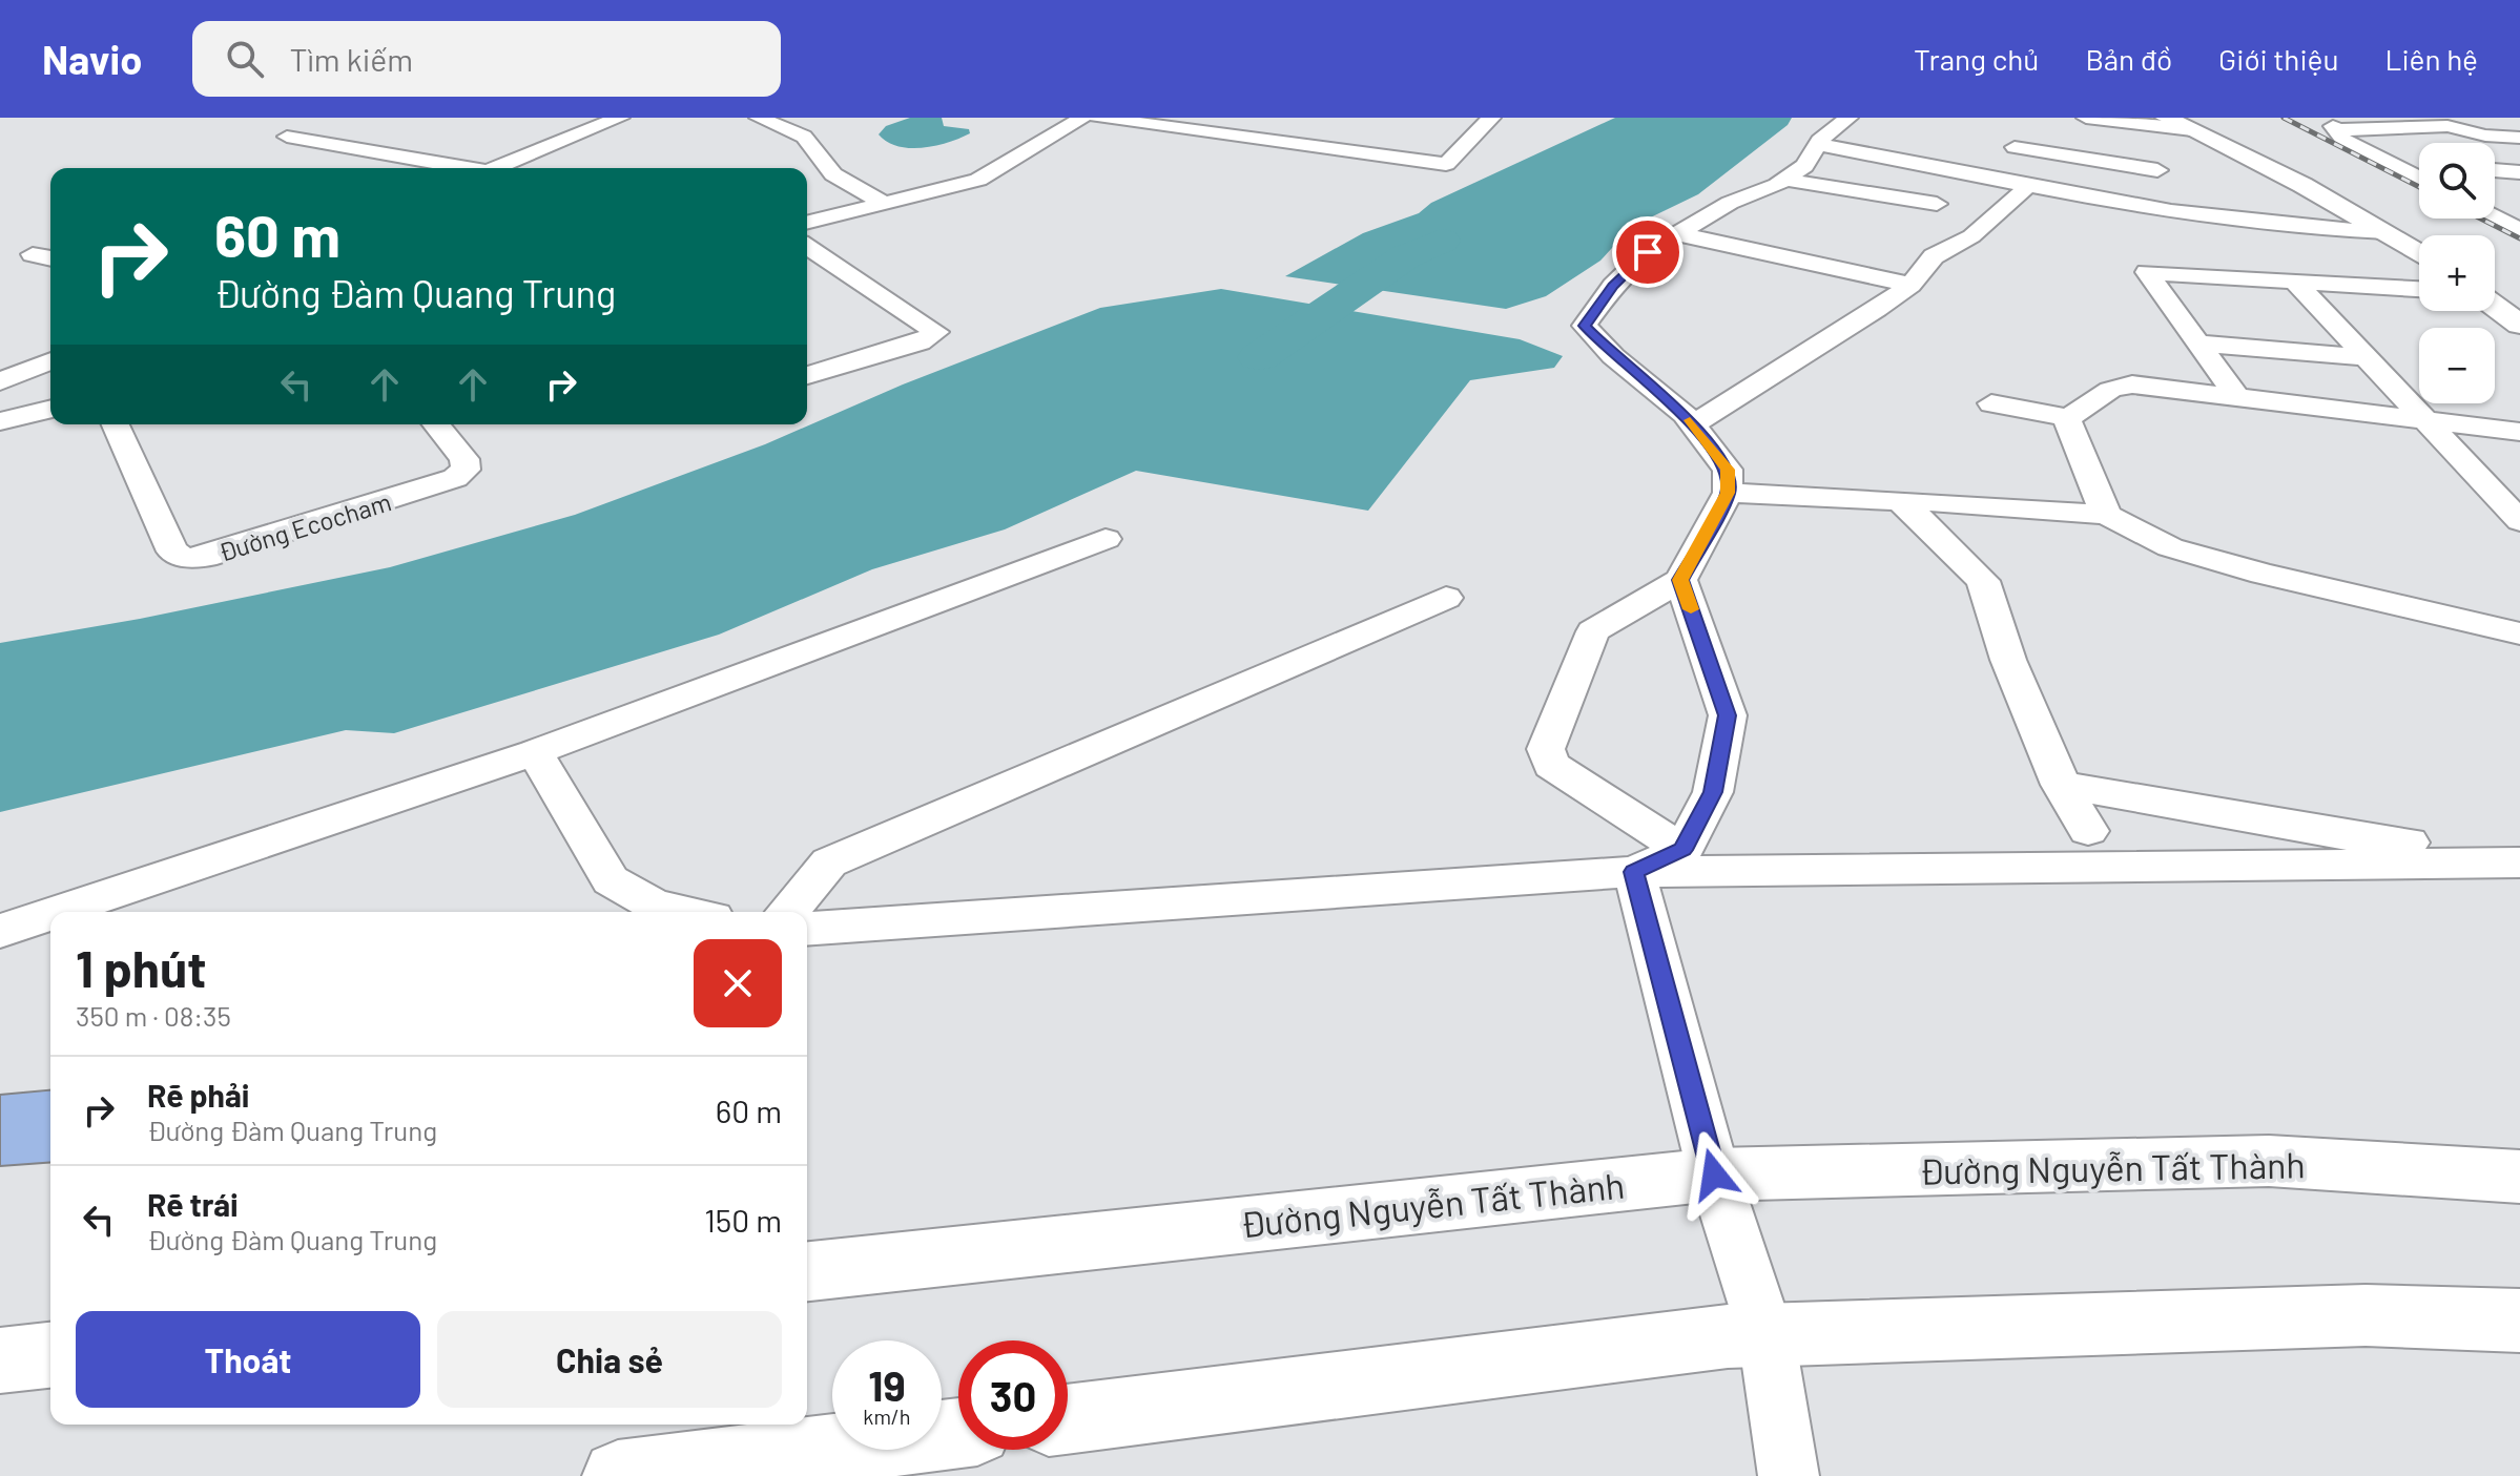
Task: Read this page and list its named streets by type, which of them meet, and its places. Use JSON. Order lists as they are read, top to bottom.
{
  "streets": {
    "main road": ["Đường Nguyễn Tất Thành"],
    "street": ["Đường Ecocham"]
  },
  "page": {
    "header": "Navio",
    "search": "Tìm kiếm",
    "nav": [
      "Trang chủ",
      "Bản đồ",
      "Giới thiệu",
      "Liên hệ"
    ],
    "map_buttons": ["+", "−"],
    "turn": ["60 m", "Đường Đàm Quang Trung"],
    "heading": ["1 phút", "350 m · 08:35"],
    "list": [
      {
        "name": "Rẽ phải",
        "note": "Đường Đàm Quang Trung",
        "value": "60 m"
      },
      {
        "name": "Rẽ trái",
        "note": "Đường Đàm Quang Trung",
        "value": "150 m"
      }
    ],
    "buttons": ["Thoát", "Chia sẻ"],
    "speed": "19 km/h",
    "limit": "30"
  }
}
